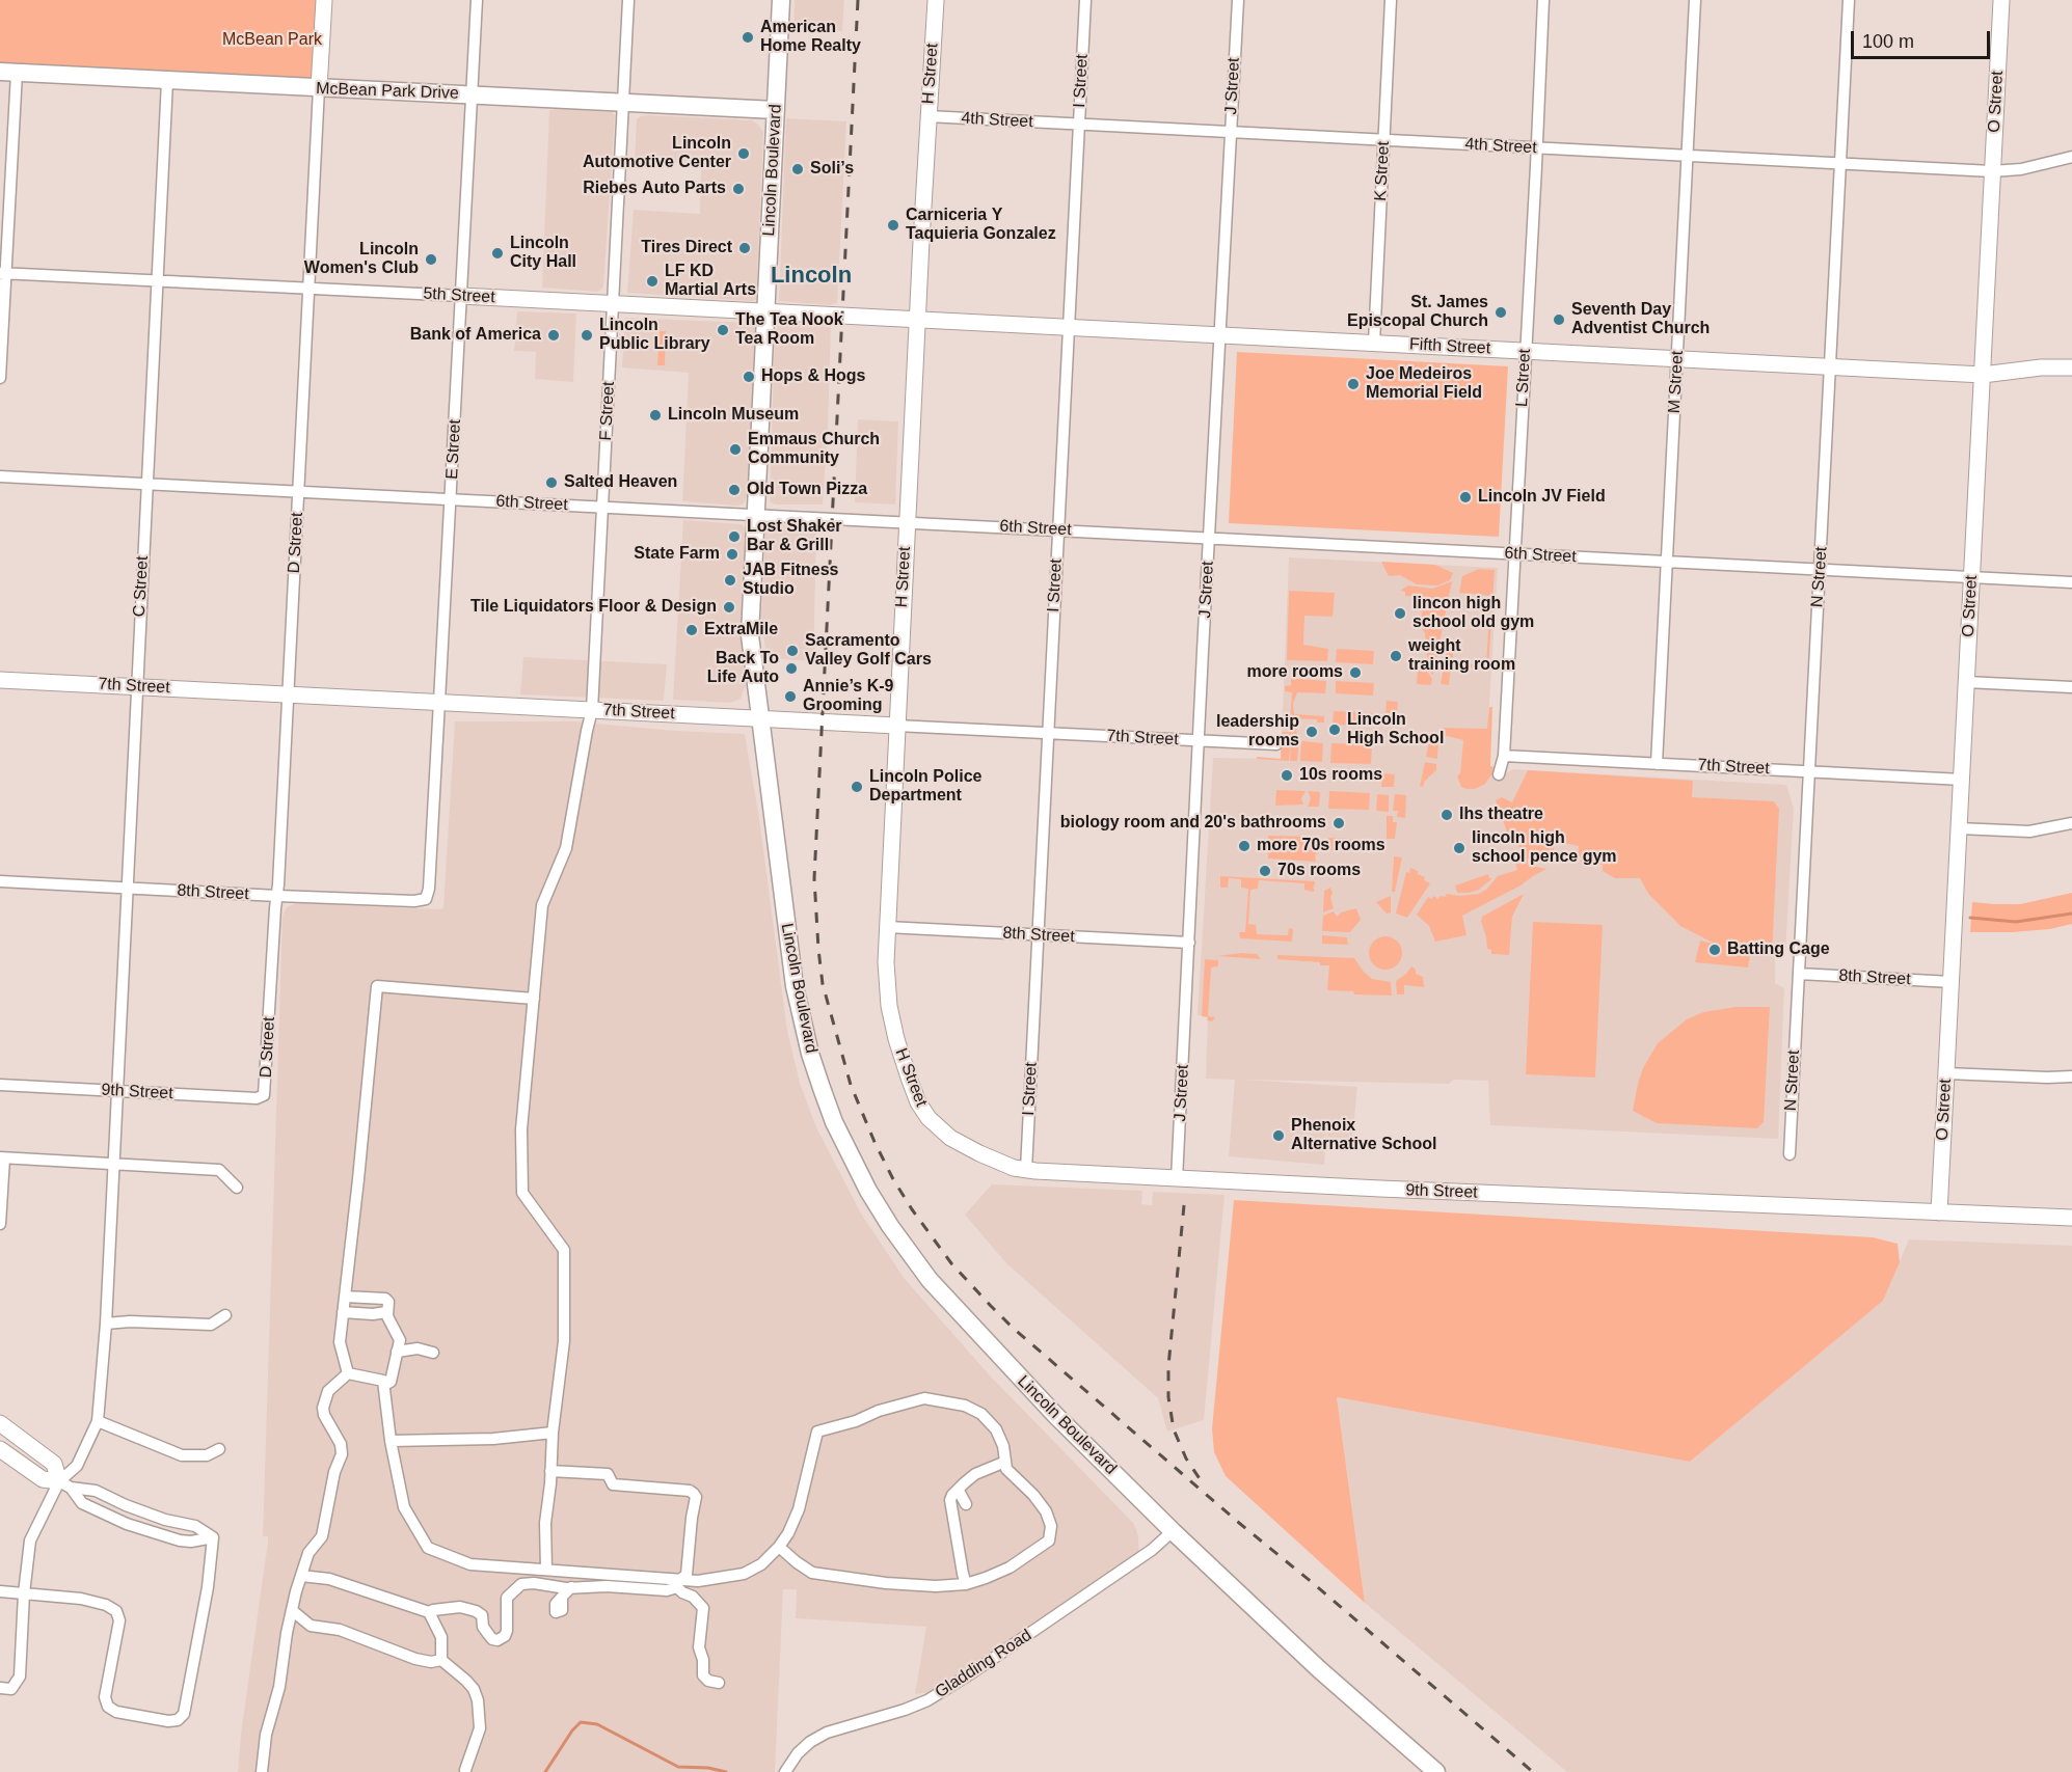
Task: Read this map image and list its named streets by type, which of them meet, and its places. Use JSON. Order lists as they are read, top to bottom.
{
  "streets": {
    "main road": ["McBean Park Drive", "Lincoln Boulevard"],
    "street": [
      "H Street",
      "I Street",
      "J Street",
      "O Street",
      "4th Street",
      "K Street",
      "5th Street",
      "Fifth Street",
      "L Street",
      "M Street",
      "F Street",
      "E Street",
      "6th Street",
      "D Street",
      "N Street",
      "C Street",
      "7th Street",
      "8th Street",
      "9th Street",
      "Gladding Road"
    ]
  },
  "crossings": [
    ["H Street", "4th Street"],
    ["H Street", "5th Street"],
    ["H Street", "Fifth Street"],
    ["H Street", "6th Street"],
    ["H Street", "7th Street"],
    ["H Street", "8th Street"],
    ["H Street", "9th Street"],
    ["I Street", "4th Street"],
    ["I Street", "Fifth Street"],
    ["I Street", "6th Street"],
    ["I Street", "7th Street"],
    ["I Street", "8th Street"],
    ["I Street", "9th Street"],
    ["J Street", "4th Street"],
    ["J Street", "Fifth Street"],
    ["J Street", "6th Street"],
    ["J Street", "7th Street"],
    ["J Street", "8th Street"],
    ["J Street", "9th Street"],
    ["McBean Park Drive", "Lincoln Boulevard"],
    ["McBean Park Drive", "F Street"],
    ["McBean Park Drive", "E Street"],
    ["McBean Park Drive", "D Street"],
    ["McBean Park Drive", "C Street"],
    ["O Street", "4th Street"],
    ["O Street", "Fifth Street"],
    ["O Street", "6th Street"],
    ["O Street", "7th Street"],
    ["O Street", "8th Street"],
    ["O Street", "9th Street"],
    ["4th Street", "K Street"],
    ["4th Street", "L Street"],
    ["4th Street", "M Street"],
    ["4th Street", "N Street"],
    ["Lincoln Boulevard", "5th Street"],
    ["Lincoln Boulevard", "6th Street"],
    ["Lincoln Boulevard", "7th Street"],
    ["Lincoln Boulevard", "Gladding Road"],
    ["K Street", "Fifth Street"],
    ["5th Street", "Fifth Street"],
    ["5th Street", "F Street"],
    ["5th Street", "E Street"],
    ["5th Street", "D Street"],
    ["5th Street", "C Street"],
    ["Fifth Street", "L Street"],
    ["Fifth Street", "M Street"],
    ["Fifth Street", "N Street"],
    ["L Street", "6th Street"],
    ["L Street", "7th Street"],
    ["M Street", "6th Street"],
    ["M Street", "7th Street"],
    ["F Street", "6th Street"],
    ["F Street", "7th Street"],
    ["E Street", "6th Street"],
    ["E Street", "7th Street"],
    ["E Street", "8th Street"],
    ["6th Street", "D Street"],
    ["6th Street", "N Street"],
    ["6th Street", "C Street"],
    ["D Street", "7th Street"],
    ["D Street", "8th Street"],
    ["D Street", "9th Street"],
    ["N Street", "7th Street"],
    ["N Street", "8th Street"],
    ["C Street", "7th Street"],
    ["C Street", "8th Street"],
    ["C Street", "9th Street"]
  ],
  "districts": ["Lincoln"],
  "parks": ["McBean Park"],
  "places": [
    "American Home Realty",
    "Lincoln Automotive Center",
    "Soli’s",
    "Riebes Auto Parts",
    "Carniceria Y Taquieria Gonzalez",
    "Tires Direct",
    "Lincoln City Hall",
    "Lincoln Women's Club",
    "LF KD Martial Arts",
    "St. James Episcopal Church",
    "Seventh Day Adventist Church",
    "The Tea Nook Tea Room",
    "Bank of America",
    "Lincoln Public Library",
    "Hops & Hogs",
    "Joe Medeiros Memorial Field",
    "Lincoln Museum",
    "Emmaus Church Community",
    "Salted Heaven",
    "Old Town Pizza",
    "Lincoln JV Field",
    "Lost Shaker Bar & Grill",
    "State Farm",
    "JAB Fitness Studio",
    "Tile Liquidators Floor & Design",
    "lincon high school old gym",
    "ExtraMile",
    "Sacramento Valley Golf Cars",
    "weight training room",
    "Back To Life Auto",
    "more rooms",
    "Annie’s K-9 Grooming",
    "Lincoln High School",
    "leadership rooms",
    "10s rooms",
    "Lincoln Police Department",
    "lhs theatre",
    "biology room and 20's bathrooms",
    "more 70s rooms",
    "lincoln high school pence gym",
    "70s rooms",
    "Batting Cage",
    "Phenoix Alternative School"
  ],
  "scale_bar": "100 m"
}
